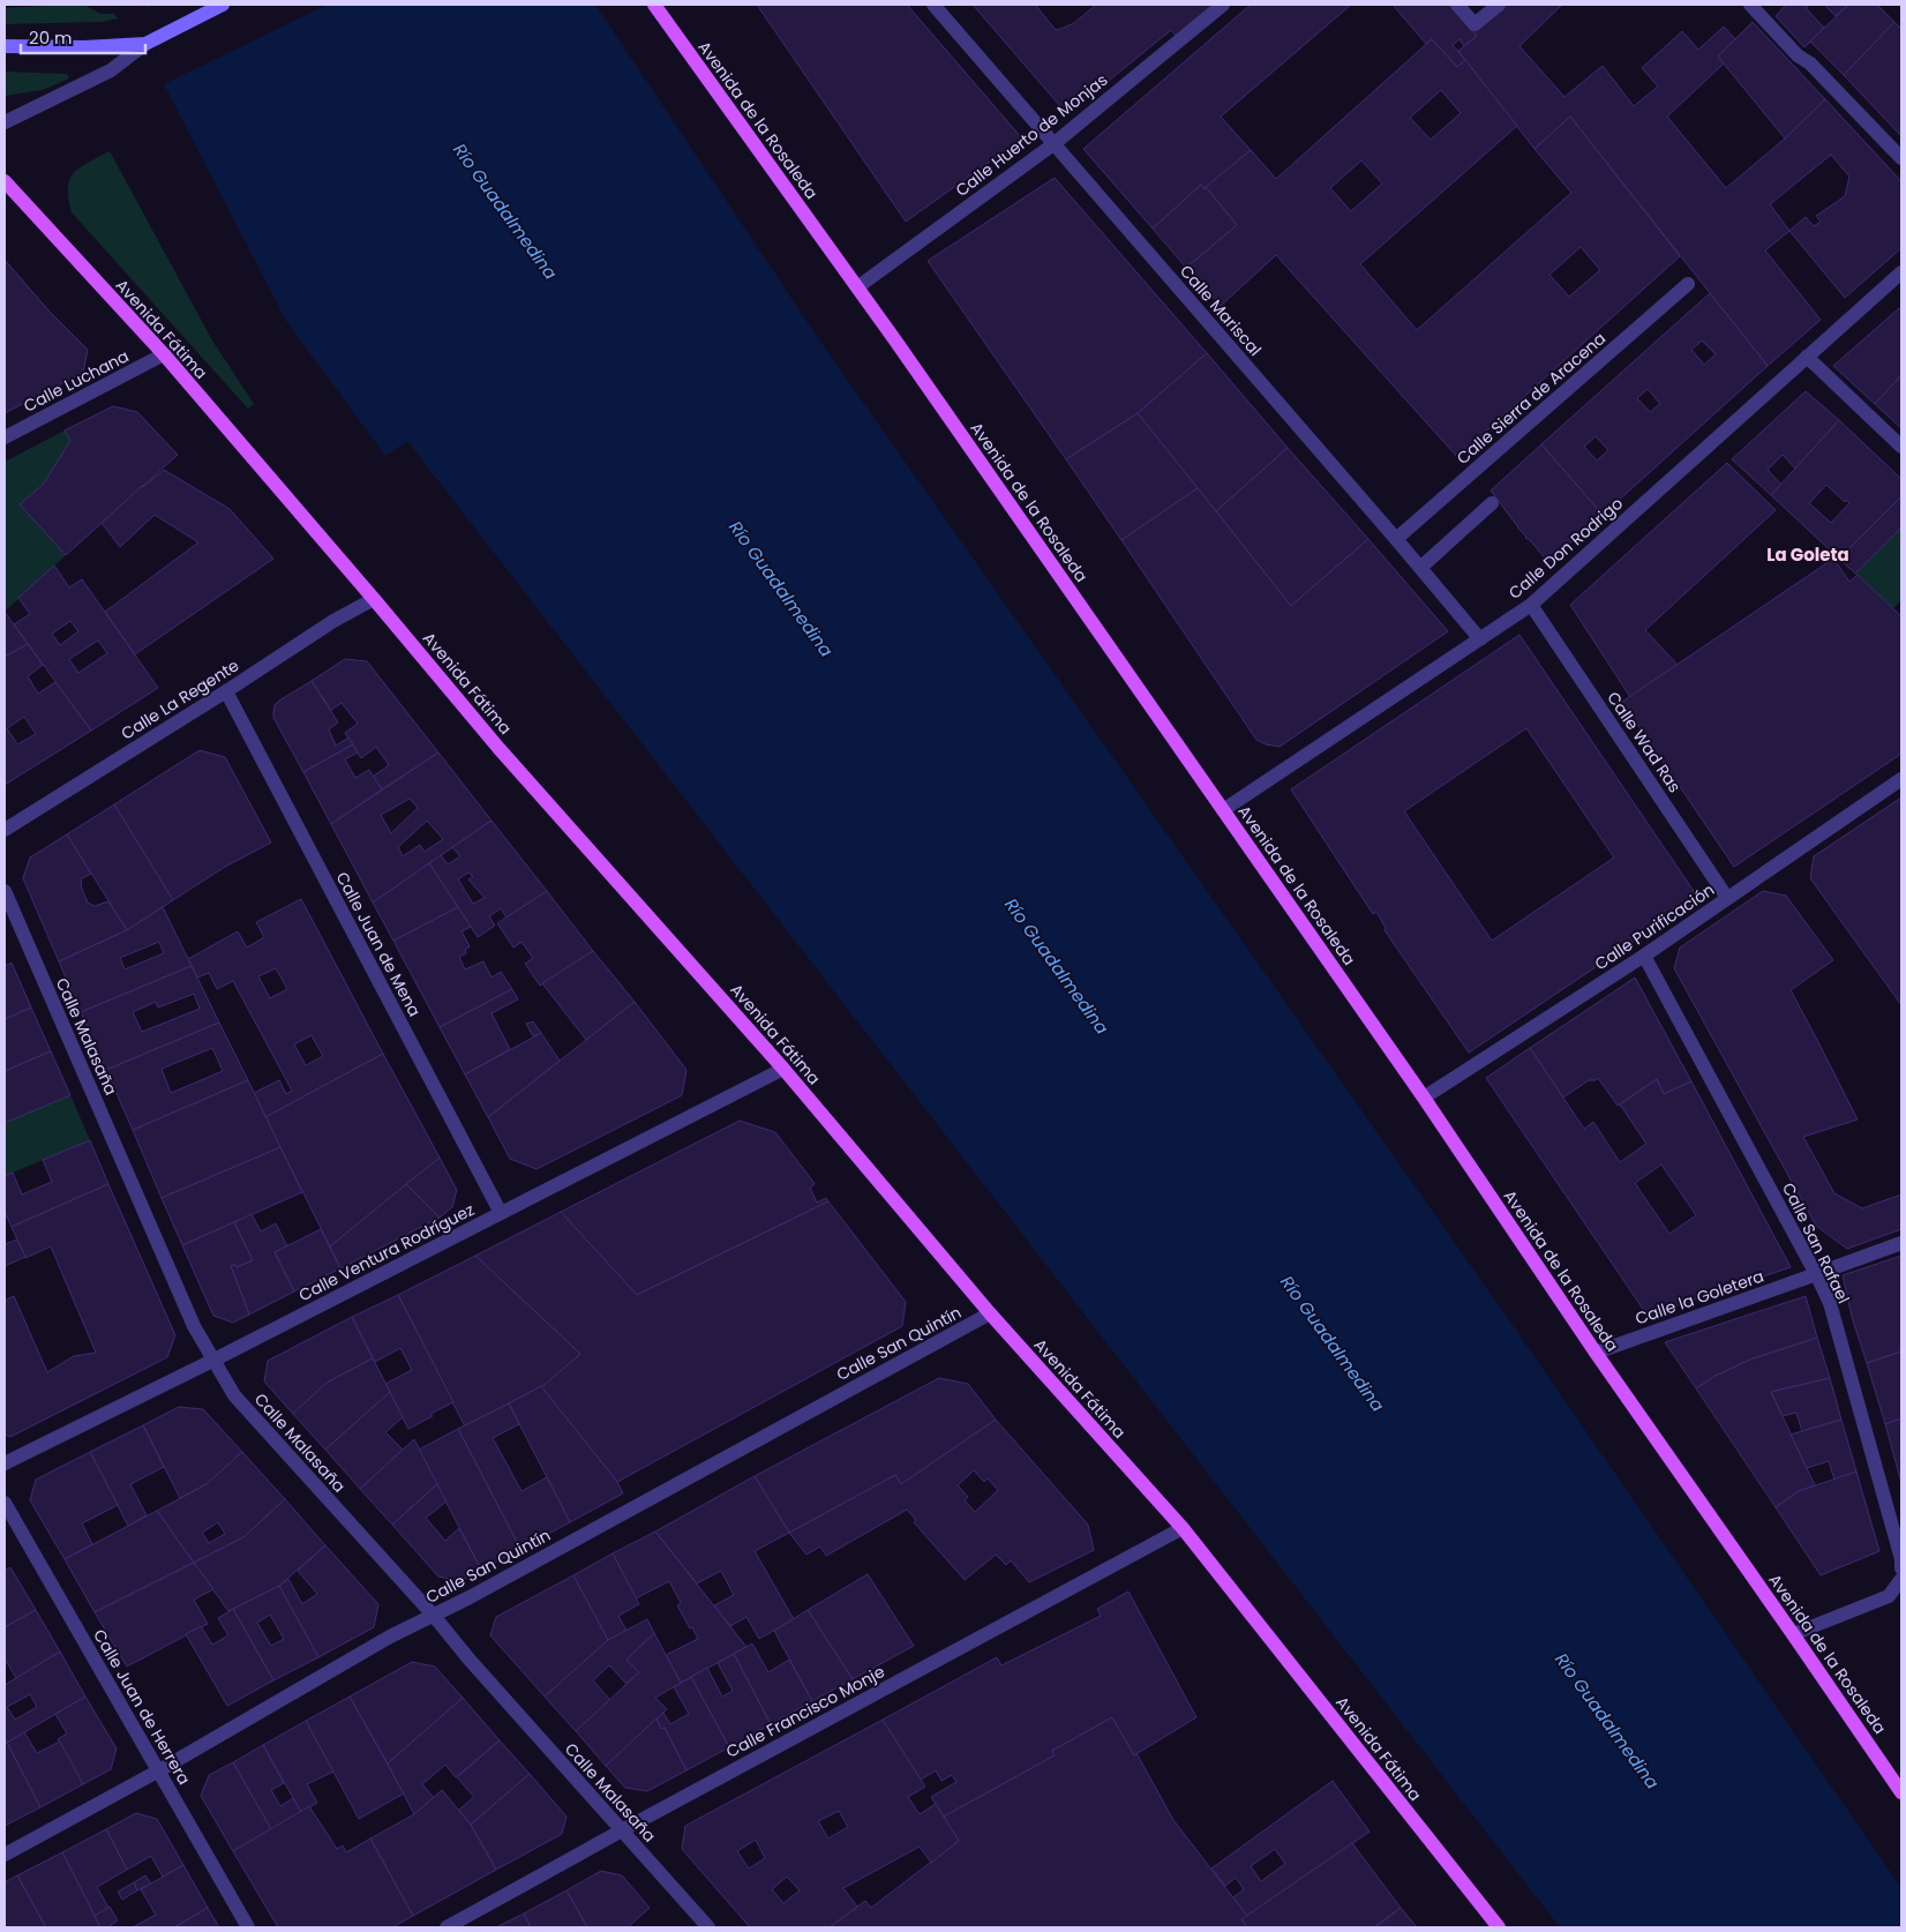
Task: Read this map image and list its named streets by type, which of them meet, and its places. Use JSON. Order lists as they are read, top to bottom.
{
  "streets": {
    "main road": ["Avenida de la Rosaleda", "Avenida Fátima"],
    "street": [
      "Calle Huerto de Monjas",
      "Calle Mariscal",
      "Calle Luchana",
      "Calle Sierra de Aracena",
      "Calle Don Rodrigo",
      "Calle La Regente",
      "Calle Wad Ras",
      "Calle Purificación",
      "Calle Juan de Mena",
      "Calle Malasaña",
      "Calle San Rafael",
      "Calle Ventura Rodríguez",
      "Calle la Goletera",
      "Calle San Quintín",
      "Calle Juan de Herrera",
      "Calle Francisco Monje"
    ]
  },
  "crossings": [
    ["Avenida de la Rosaleda", "Calle Huerto de Monjas"],
    ["Avenida de la Rosaleda", "Calle Don Rodrigo"],
    ["Avenida de la Rosaleda", "Calle Purificación"],
    ["Avenida de la Rosaleda", "Calle la Goletera"],
    ["Calle Huerto de Monjas", "Calle Mariscal"],
    ["Calle Mariscal", "Calle Sierra de Aracena"],
    ["Calle Mariscal", "Calle Don Rodrigo"],
    ["Avenida Fátima", "Calle Luchana"],
    ["Avenida Fátima", "Calle La Regente"],
    ["Avenida Fátima", "Calle Ventura Rodríguez"],
    ["Avenida Fátima", "Calle San Quintín"],
    ["Avenida Fátima", "Calle Francisco Monje"],
    ["Calle Don Rodrigo", "Calle Wad Ras"],
    ["Calle La Regente", "Calle Juan de Mena"],
    ["Calle Wad Ras", "Calle Purificación"],
    ["Calle Purificación", "Calle San Rafael"],
    ["Calle Juan de Mena", "Calle Ventura Rodríguez"],
    ["Calle Malasaña", "Calle Ventura Rodríguez"],
    ["Calle Malasaña", "Calle San Quintín"],
    ["Calle Malasaña", "Calle Francisco Monje"],
    ["Calle San Rafael", "Calle la Goletera"],
    ["Calle San Quintín", "Calle Juan de Herrera"]
  ],
  "districts": ["La Goleta"],
  "water": ["Río Guadalmedina"],
  "scale_bar": "20 m"
}
